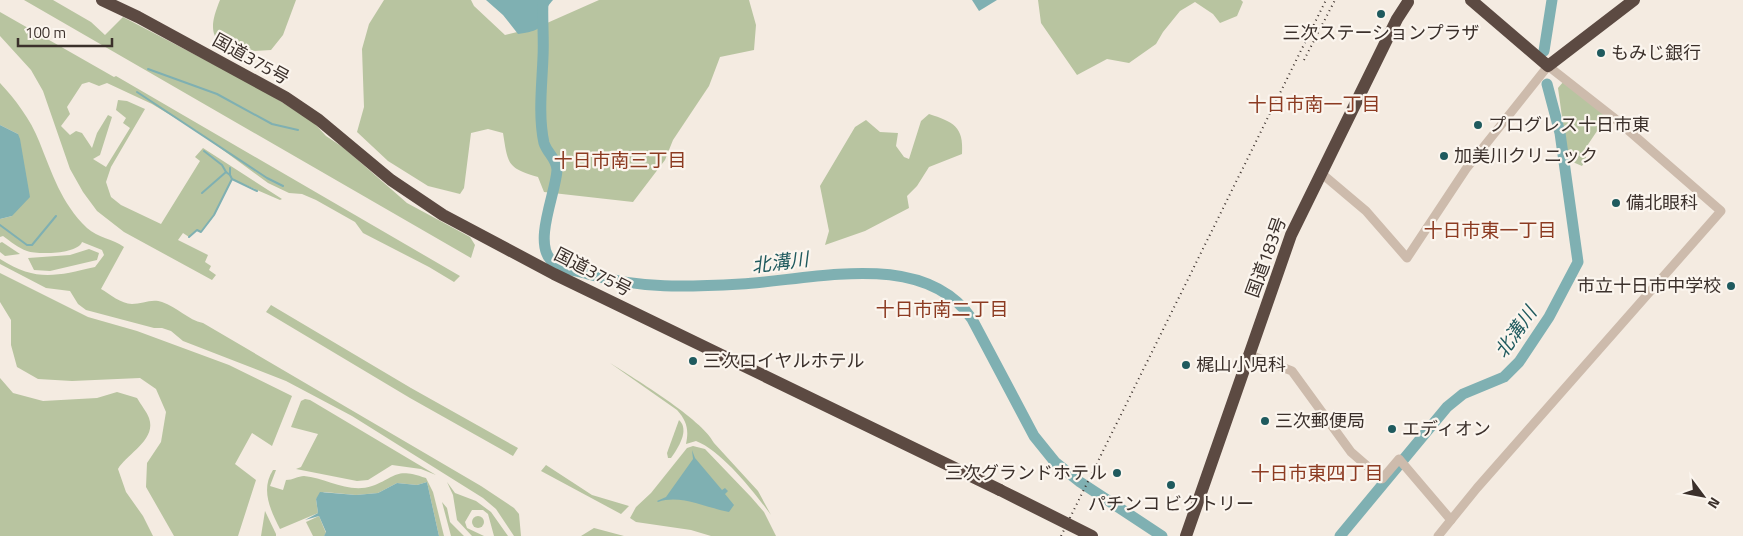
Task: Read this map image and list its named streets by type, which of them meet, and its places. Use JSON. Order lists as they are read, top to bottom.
{
  "streets": {
    "highway": ["国道375号", "国道183号"]
  },
  "districts": [
    "十日市南一丁目",
    "十日市南三丁目",
    "十日市東一丁目",
    "十日市南二丁目",
    "十日市東四丁目"
  ],
  "water": ["北溝川"],
  "places": [
    "三次ステーションプラザ",
    "もみじ銀行",
    "プログレス十日市東",
    "加美川クリニック",
    "備北眼科",
    "市立十日市中学校",
    "三次ロイヤルホテル",
    "梶山小児科",
    "三次郵便局",
    "エディオン",
    "三次グランドホテル",
    "パチンコ ビクトリー"
  ],
  "scale_bar": "100 m",
  "north": "bottom right"
}
